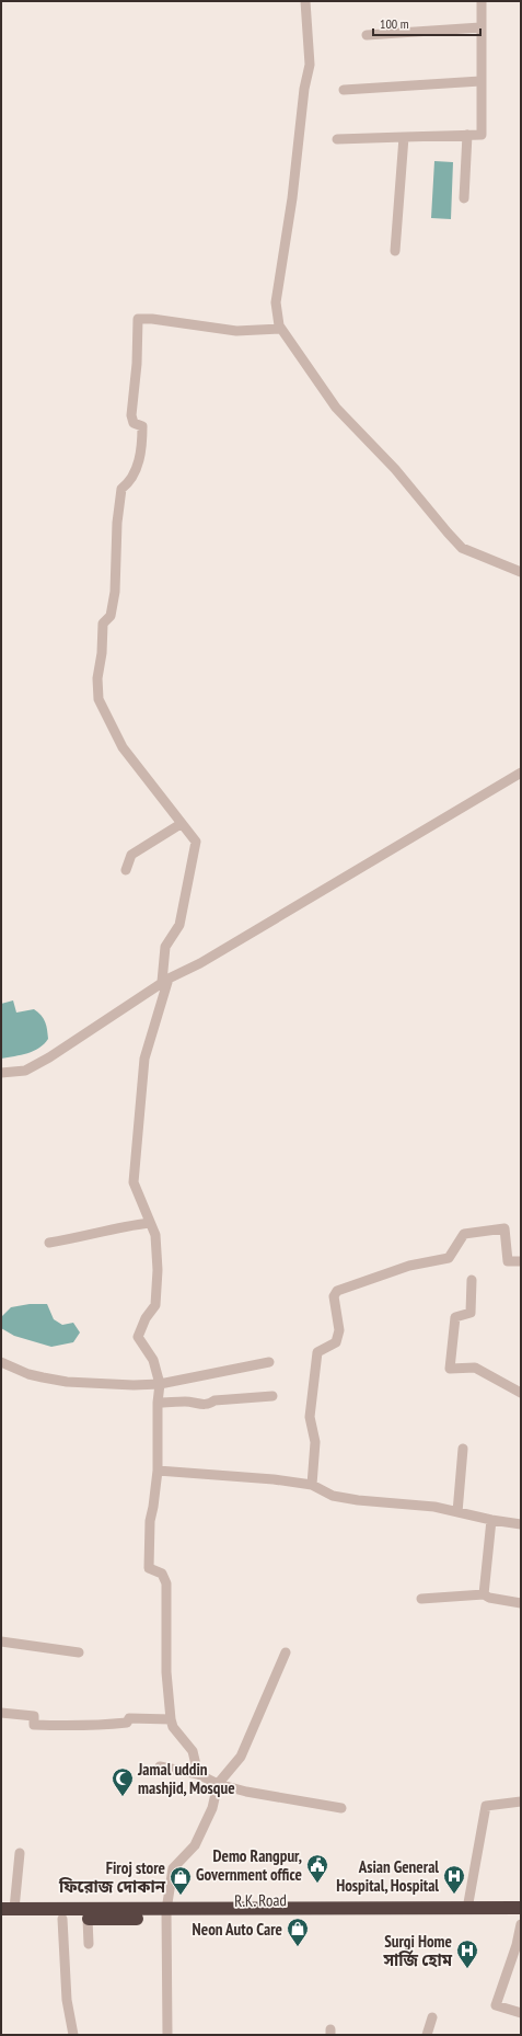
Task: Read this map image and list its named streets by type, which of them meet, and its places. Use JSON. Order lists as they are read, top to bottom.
{
  "streets": {
    "highway": ["R.K. Road"]
  },
  "places": {
    "mosque": ["Jamal uddin mashjid, Mosque"],
    "public building": ["Demo Rangpur, Government office"],
    "hospital": ["Asian General Hospital, Hospital", "Surgi Home সার্জি হোম"],
    "shop": ["Firoj store ফিরোজ দোকান", "Neon Auto Care"]
  },
  "scale_bar": "100 m"
}
